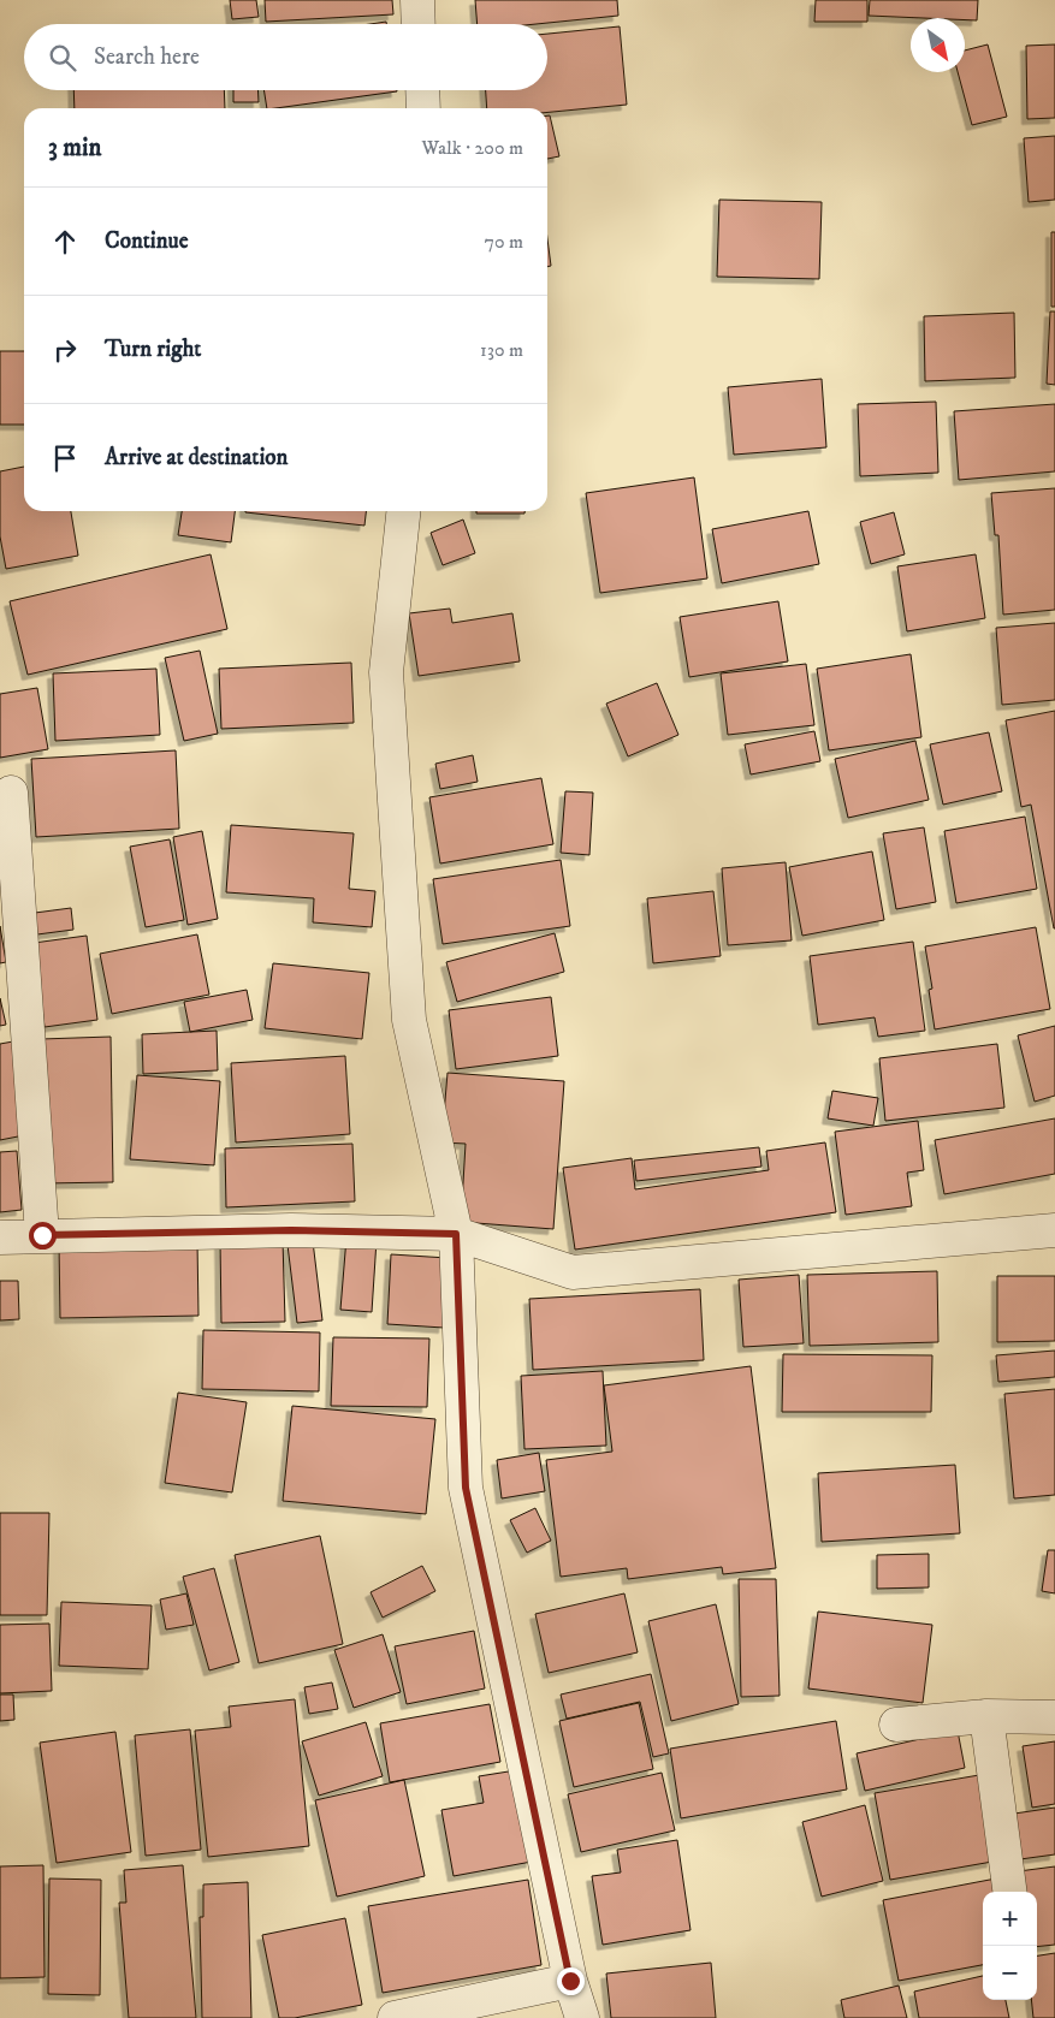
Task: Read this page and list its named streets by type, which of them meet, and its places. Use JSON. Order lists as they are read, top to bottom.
{
  "north": "bottom right",
  "page": {
    "search": "Search here",
    "heading": ["3 min", "Walk · 200 m"],
    "list": [
      ["Continue", "70 m"],
      ["Turn right", "130 m"],
      "Arrive at destination"
    ],
    "map_buttons": ["+", "−"]
  }
}
